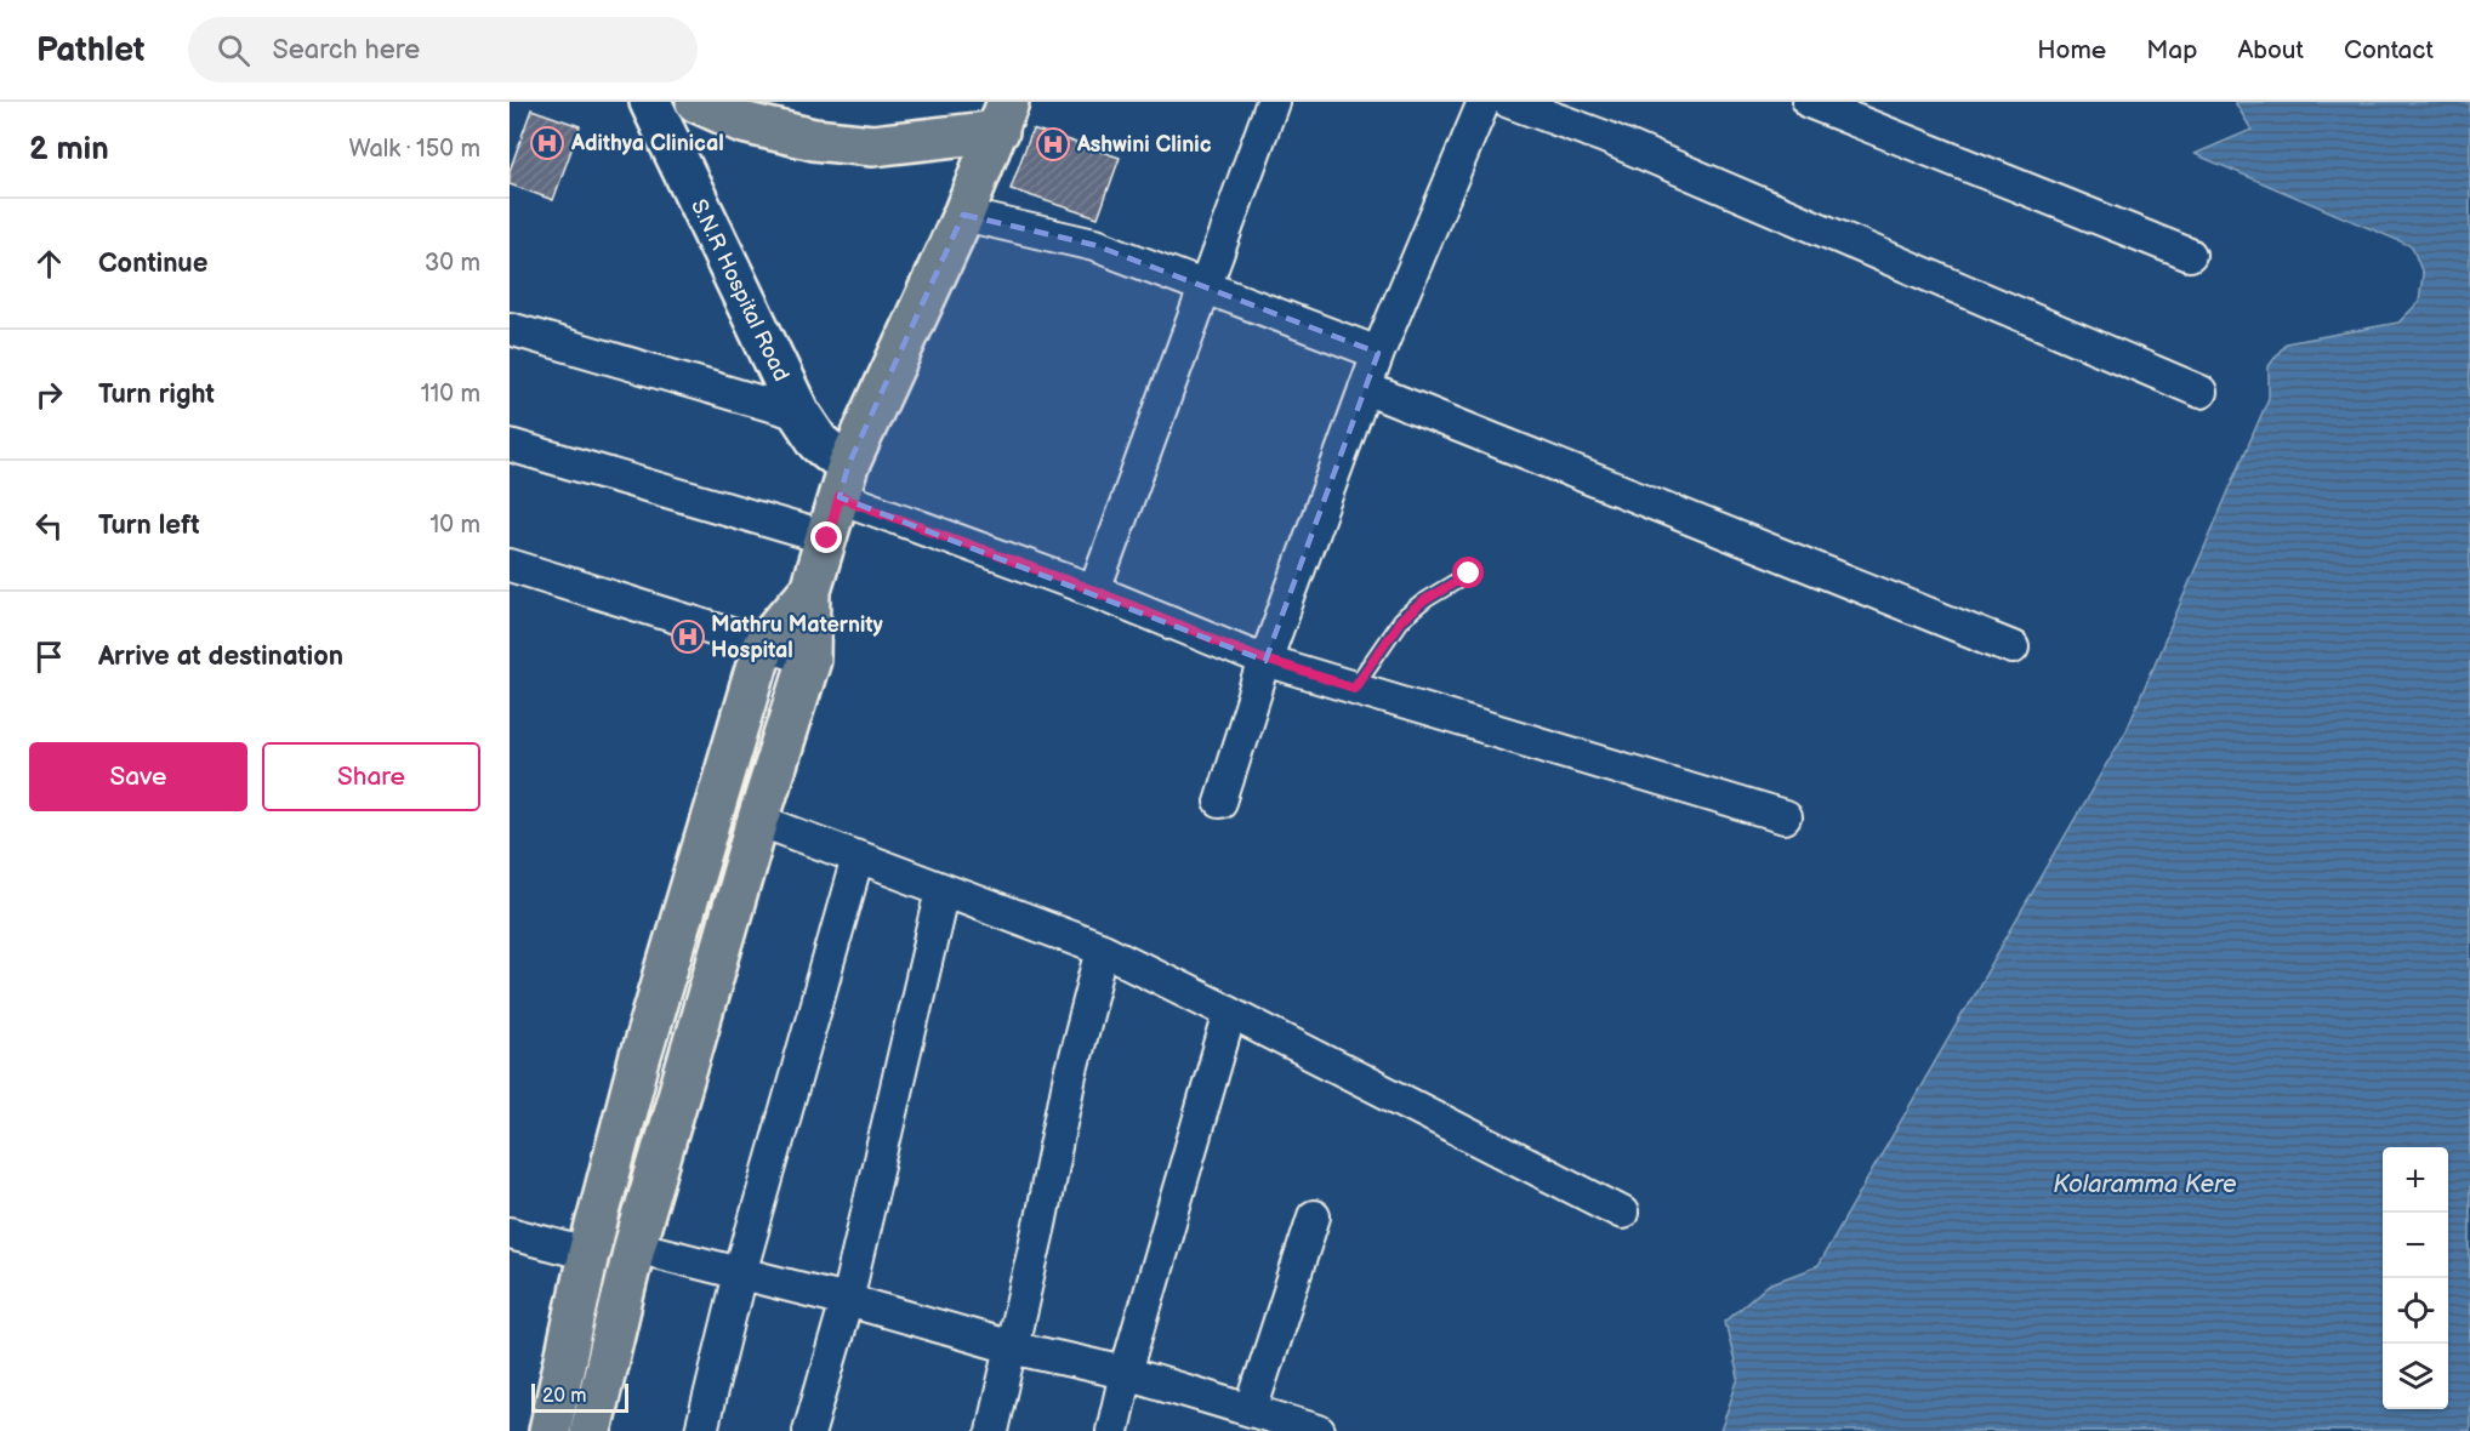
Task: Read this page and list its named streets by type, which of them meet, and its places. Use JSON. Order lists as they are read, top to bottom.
{
  "streets": {
    "main road": ["S.N.R Hospital Road"]
  },
  "water": ["Kolaramma Kere"],
  "places": {
    "hospital": ["Adithya Clinical", "Ashwini Clinic", "Mathru Maternity Hospital"]
  },
  "scale_bar": "20 m",
  "page": {
    "header": "Pathlet",
    "search": "Search here",
    "nav": [
      "Home",
      "Map",
      "About",
      "Contact"
    ],
    "heading": ["2 min", "Walk · 150 m"],
    "list": [
      ["Continue", "30 m"],
      ["Turn right", "110 m"],
      ["Turn left", "10 m"],
      "Arrive at destination"
    ],
    "buttons": ["Save", "Share"],
    "map_buttons": ["+", "−"],
    "scale": "20 m"
  }
}
